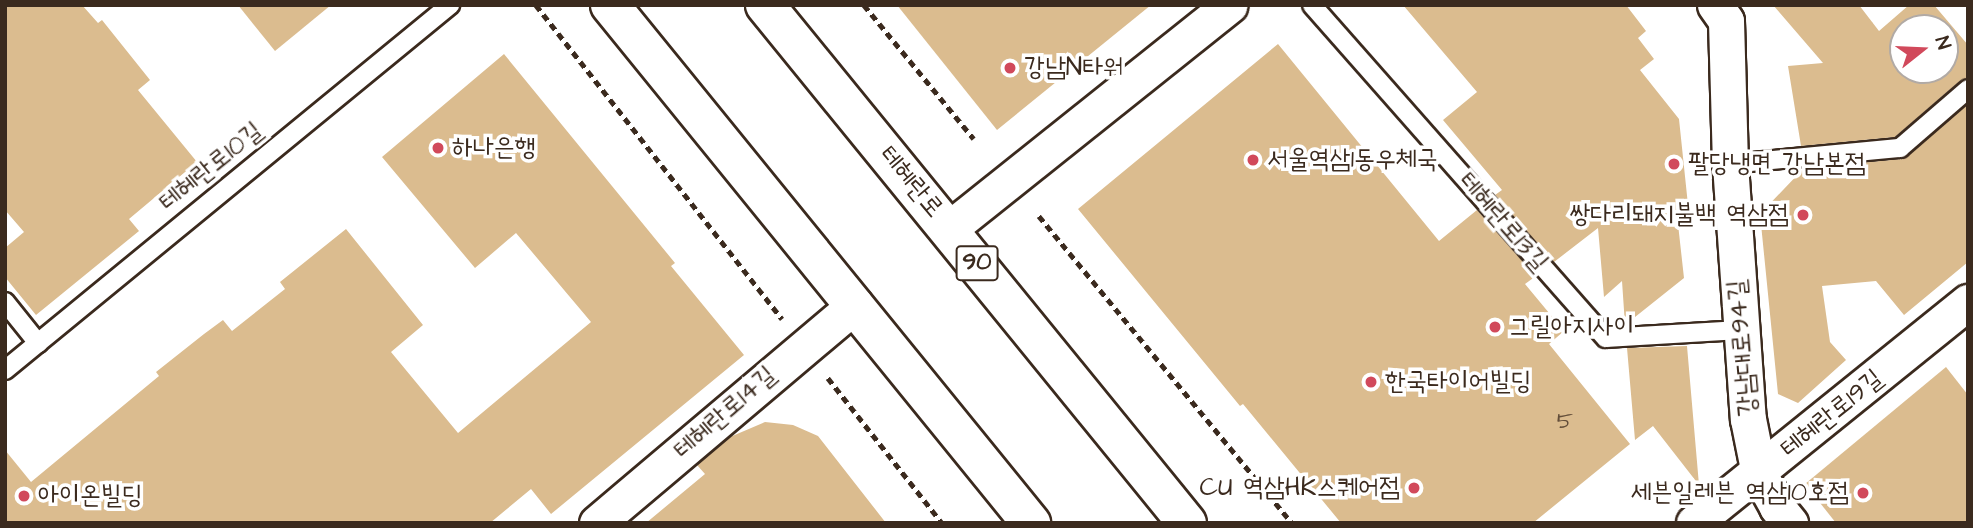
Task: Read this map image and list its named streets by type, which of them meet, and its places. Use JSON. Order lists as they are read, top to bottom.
{
  "streets": {
    "main road": ["테헤란로", "90"],
    "street": ["강남대로94길", "테헤란로14길", "테헤란로19길"],
    "lane": ["테헤란로10길", "테헤란로13길"]
  },
  "crossings": [
    ["테헤란로13길", "강남대로94길"],
    ["강남대로94길", "테헤란로19길"]
  ],
  "places": [
    "강남N타워",
    "하나은행",
    "서울역삼1동우체국",
    "팔당냉면 강남본점",
    "쌍다리돼지불백 역삼점",
    "그릴아지사이",
    "한국타이어빌딩",
    "CU 역삼HK스퀘어점",
    "세븐일레븐 역삼10호점",
    "아이온빌딩"
  ],
  "house_numbers": ["5"],
  "north": "right"
}
